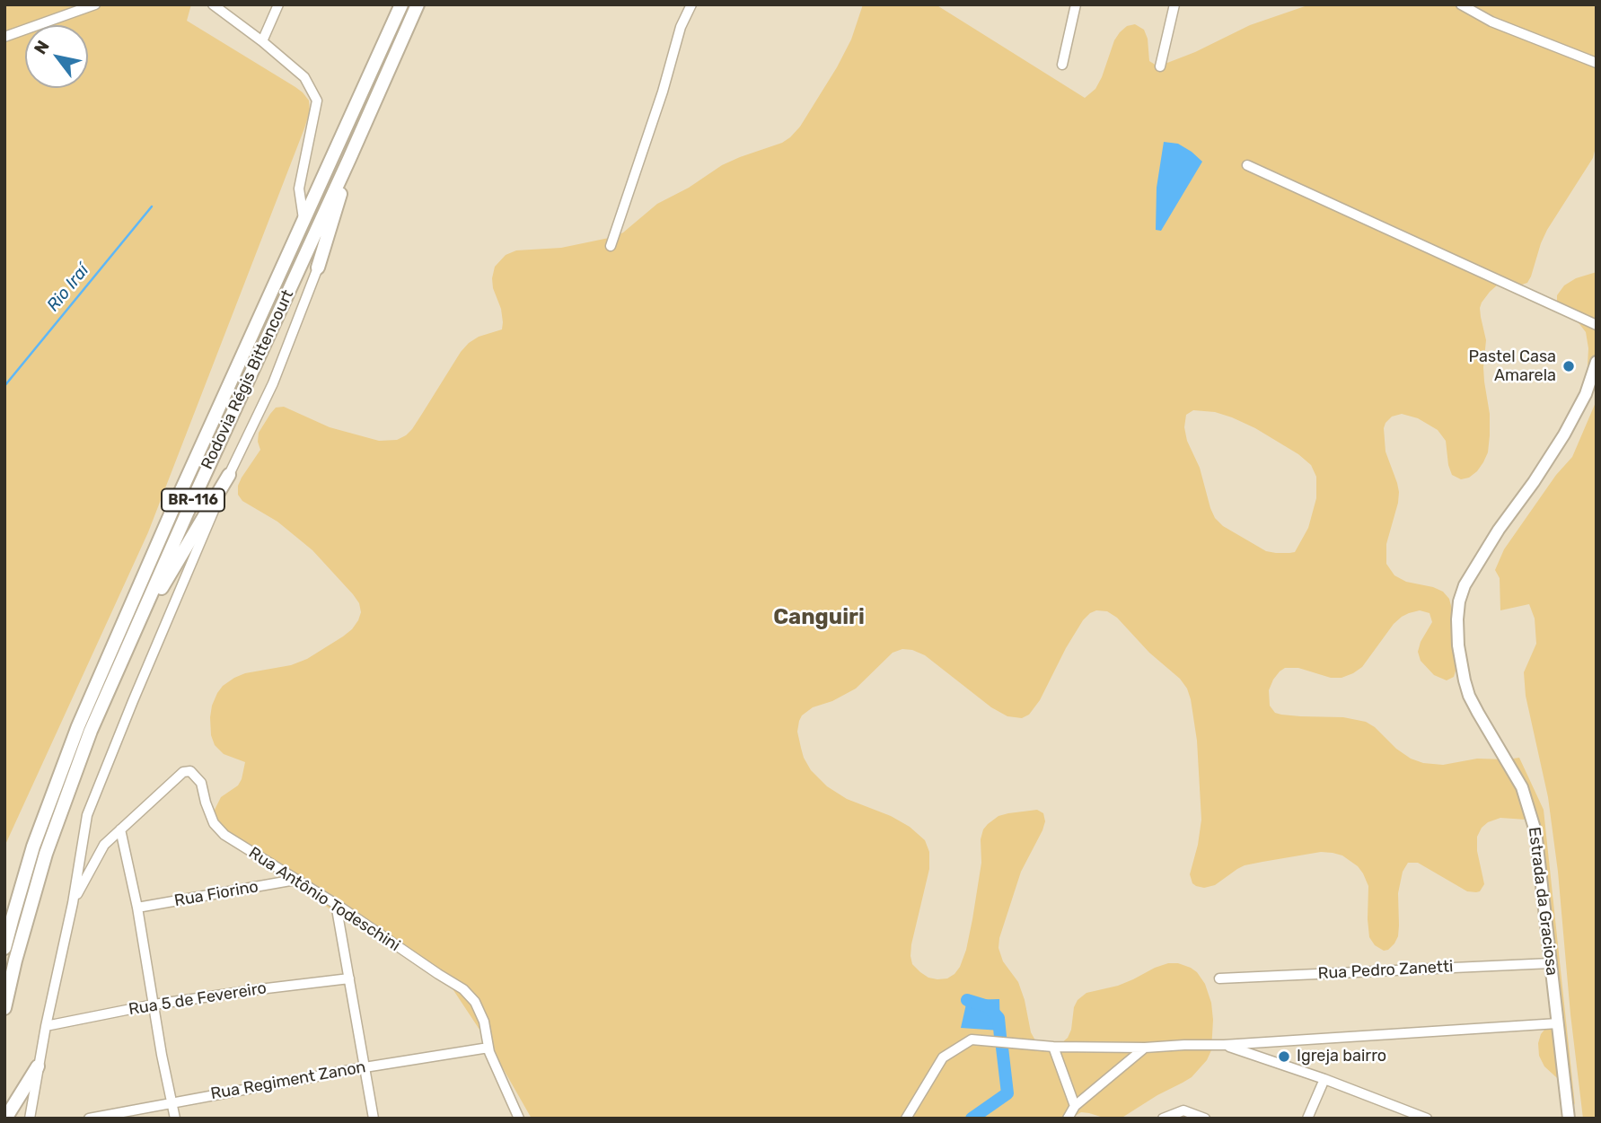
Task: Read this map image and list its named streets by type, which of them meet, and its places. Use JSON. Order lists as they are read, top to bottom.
{
  "streets": {
    "highway": ["Rodovia Régis Bittencourt", "BR-116"],
    "main road": ["Estrada da Graciosa"],
    "street": [
      "Rua Fiorino",
      "Rua Antônio Todeschini",
      "Rua Pedro Zanetti",
      "Rua 5 de Fevereiro",
      "Rua Regiment Zanon"
    ]
  },
  "crossings": [
    ["Rua Fiorino", "Rua Antônio Todeschini"],
    ["Rua Antônio Todeschini", "Rua Regiment Zanon"],
    ["Estrada da Graciosa", "Rua Pedro Zanetti"]
  ],
  "districts": ["Canguiri"],
  "water": ["Rio Iraí"],
  "places": ["Pastel Casa Amarela", "Igreja bairro"],
  "north": "top left"
}
